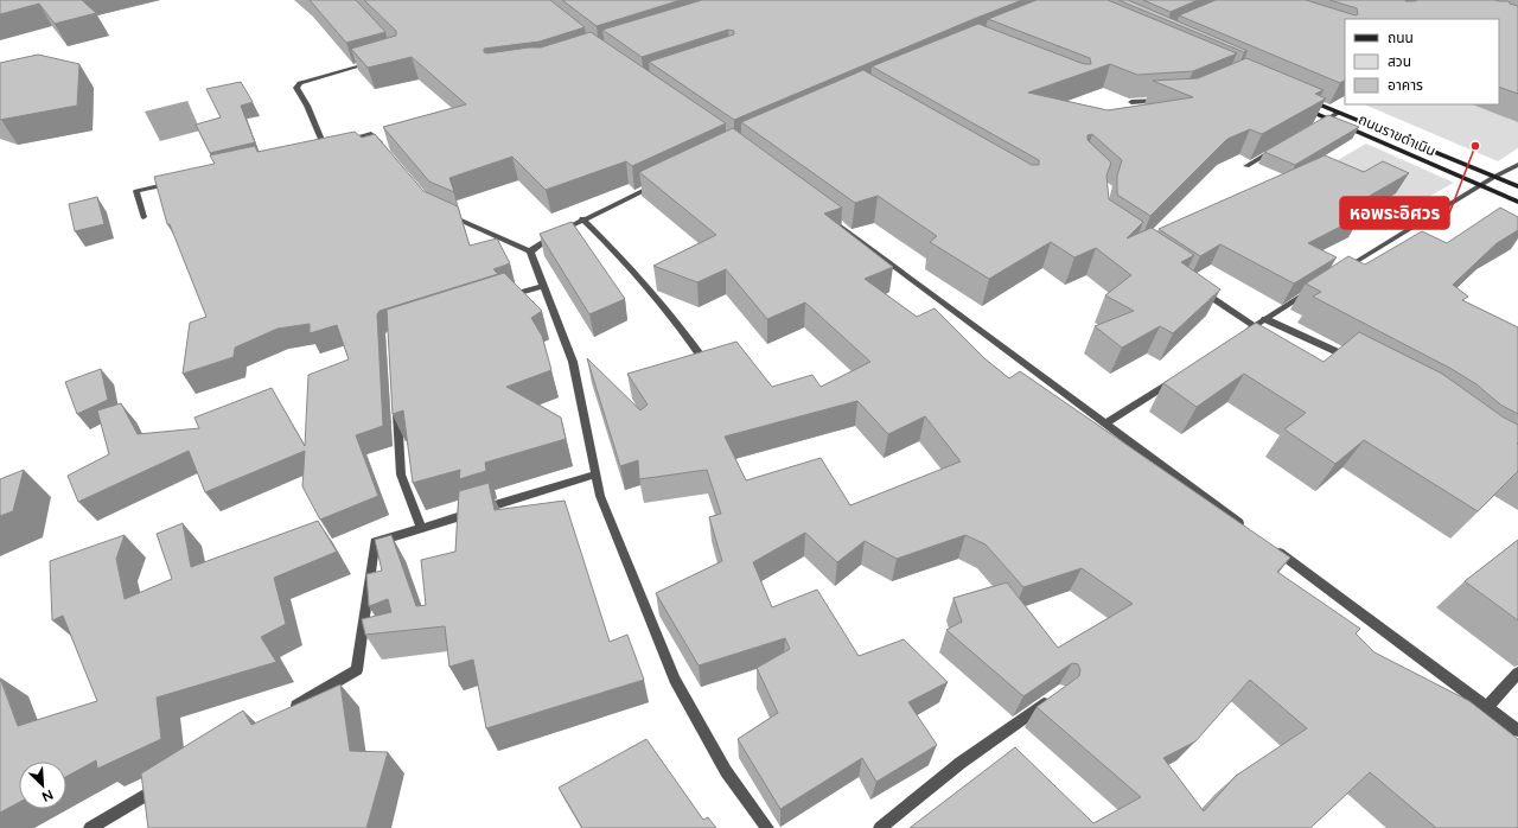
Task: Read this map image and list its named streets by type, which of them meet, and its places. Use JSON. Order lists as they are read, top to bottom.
{
  "streets": {
    "main road": ["ถนนราขดำเนิน"]
  },
  "places": ["หอพระอิศวร"],
  "legend": ["ถนน", "สวน", "อาคาร"],
  "north": "bottom right"
}
